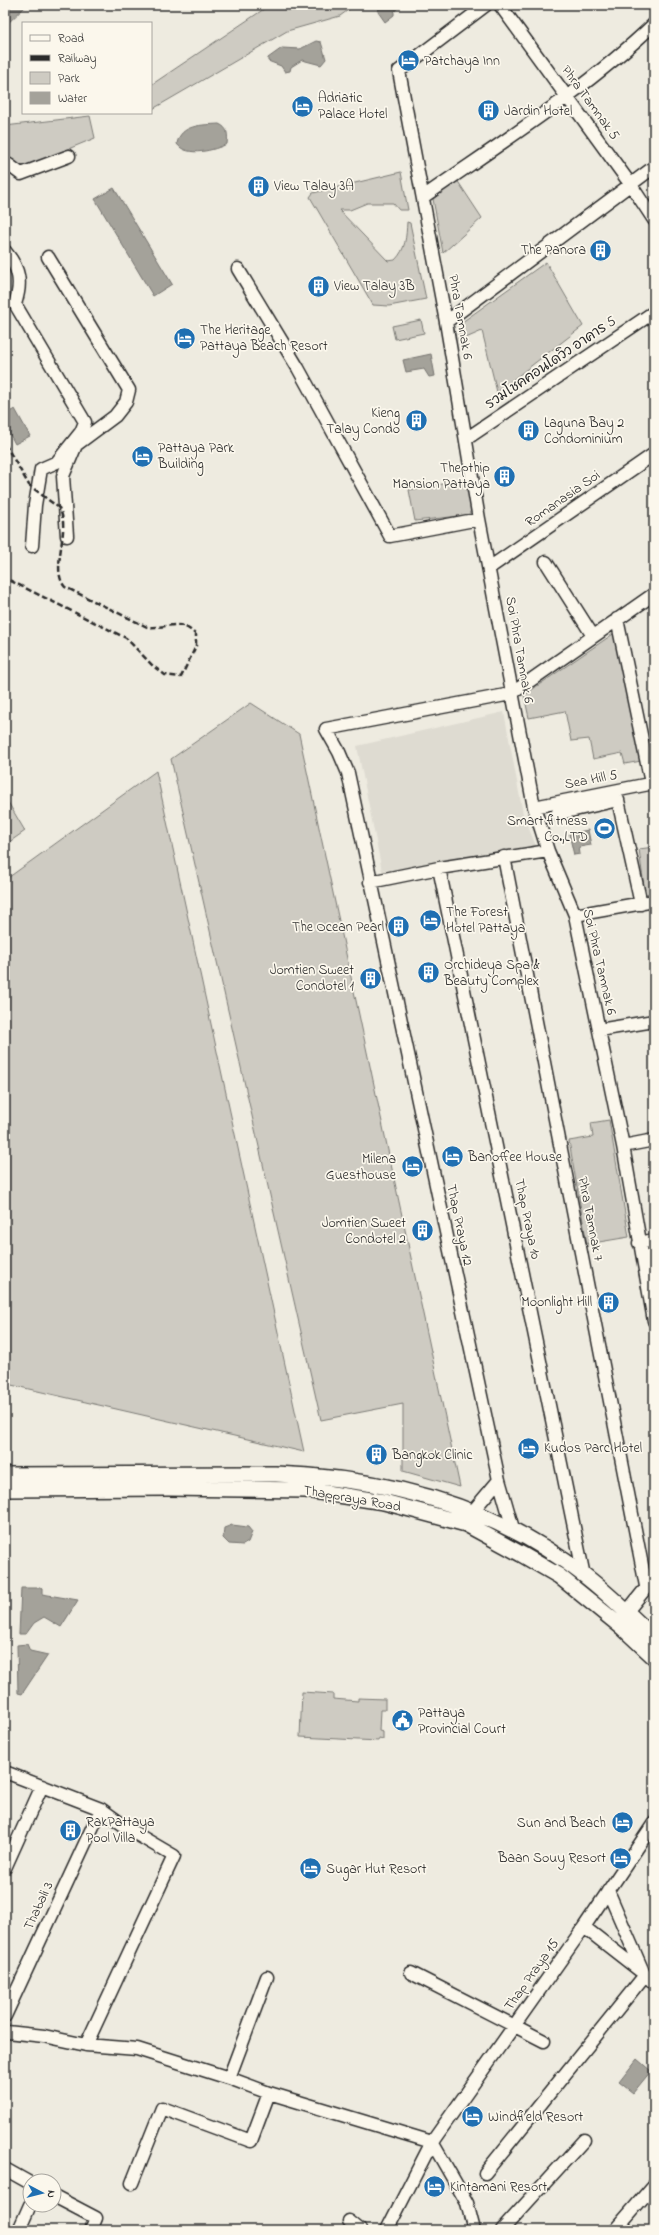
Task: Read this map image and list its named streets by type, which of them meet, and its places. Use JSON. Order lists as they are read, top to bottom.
{
  "streets": {
    "main road": ["Thappraya Road"],
    "street": [
      "Phra Tamnak 5",
      "Phra Tamnak 6",
      "รวมโชคคอนโดวิว อาคาร 5",
      "Romanasia Soi",
      "Soi Phra Tamnak 6",
      "Sea Hill 5",
      "Thap Praya 10",
      "Phra Tamnak 7",
      "Thap Praya 12",
      "Thabali 3",
      "Thap Praya 15"
    ]
  },
  "crossings": [
    ["Phra Tamnak 6", "รวมโชคคอนโดวิว อาคาร 5"],
    ["Phra Tamnak 6", "Romanasia Soi"],
    ["Phra Tamnak 6", "Soi Phra Tamnak 6"],
    ["Romanasia Soi", "Soi Phra Tamnak 6"],
    ["Soi Phra Tamnak 6", "Sea Hill 5"],
    ["Soi Phra Tamnak 6", "Thap Praya 12"],
    ["Thap Praya 10", "Thappraya Road"],
    ["Thap Praya 12", "Thappraya Road"]
  ],
  "places": {
    "hotel": [
      "Patchaya Inn",
      "Adriatic Palace Hotel",
      "The Heritage Pattaya Beach Resort",
      "Pattaya Park Building",
      "The Forest Hotel Pattaya",
      "Banoffee House",
      "Milena Guesthouse",
      "Kudos Parc Hotel",
      "Sun and Beach",
      "Baan Souy Resort",
      "Sugar Hut Resort",
      "Windfield Resort",
      "Kintamani Resort"
    ],
    "building": [
      "Jardin Hotel",
      "View Talay 3A",
      "The Panora",
      "View Talay 3B",
      "Kieng Talay Condo",
      "Laguna Bay 2 Condominium",
      "Thepthip Mansion Pattaya",
      "The Ocean Pearl",
      "Orchideya Spa & Beauty Complex",
      "Jomtien Sweet Condotel 1",
      "Jomtien Sweet Condotel 2",
      "Moonlight Hill",
      "Bangkok Clinic",
      "RakPattaya Pool Villa"
    ],
    "sports": ["Smart fitness Co.,LTD"],
    "public building": ["Pattaya Provincial Court"]
  },
  "legend": [
    "Road",
    "Railway",
    "Park",
    "Water"
  ],
  "north": "right"
}
